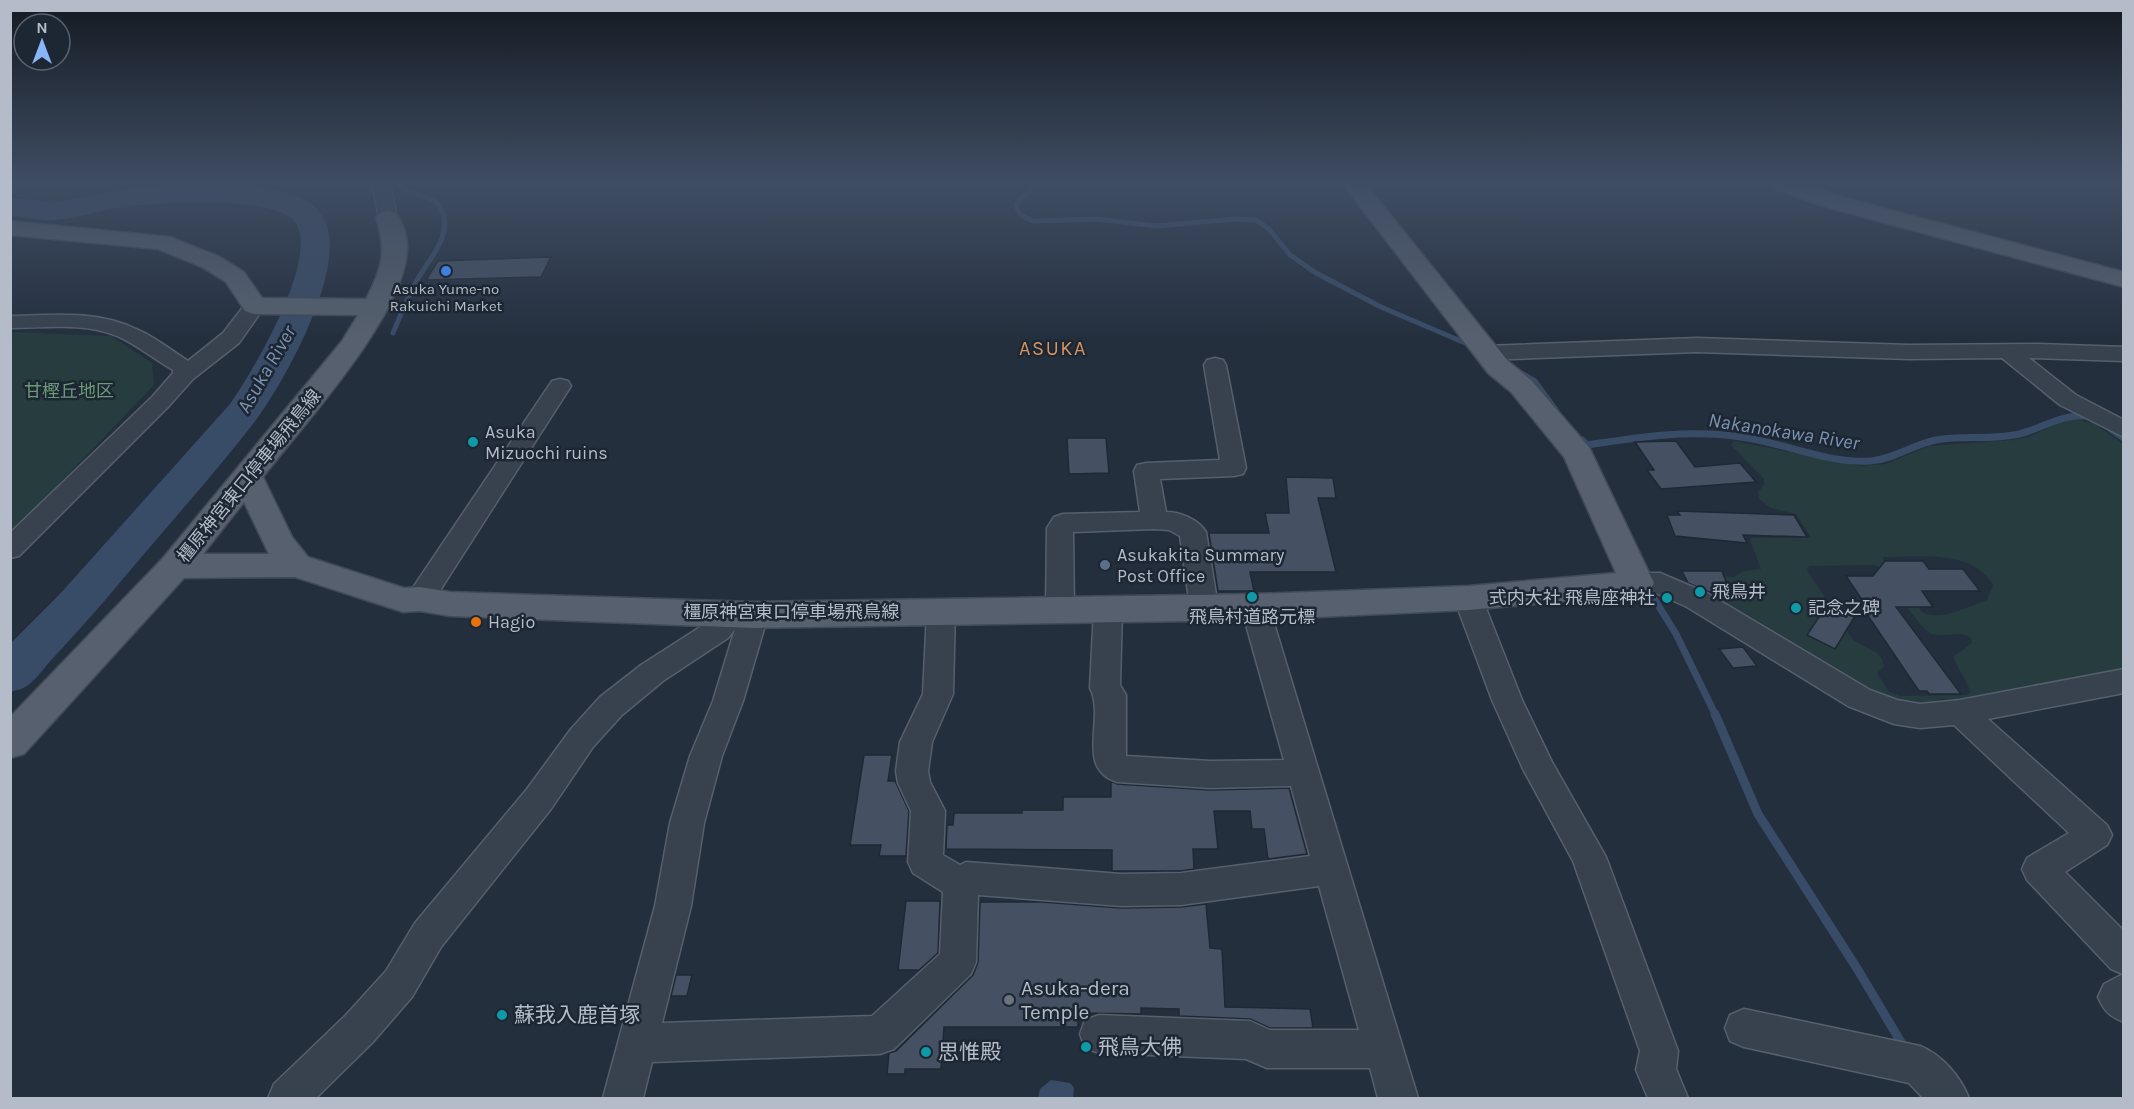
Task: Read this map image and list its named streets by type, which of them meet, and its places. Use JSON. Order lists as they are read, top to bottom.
{
  "streets": {
    "main road": ["橿原神宮東口停車場飛鳥線"]
  },
  "districts": ["ASUKA"],
  "water": ["Asuka River", "Nakanokawa River"],
  "parks": ["甘樫丘地区"],
  "places": [
    "Asuka Yume-no Rakuichi Market",
    "Asuka Mizuochi ruins",
    "Asukakita Summary Post Office",
    "飛鳥井",
    "飛鳥村道路元標",
    "式内大社 飛鳥座神社",
    "記念之碑",
    "Hagio",
    "Asuka-dera Temple",
    "蘇我入鹿首塚",
    "飛鳥大佛",
    "思惟殿"
  ],
  "north": "top"
}
